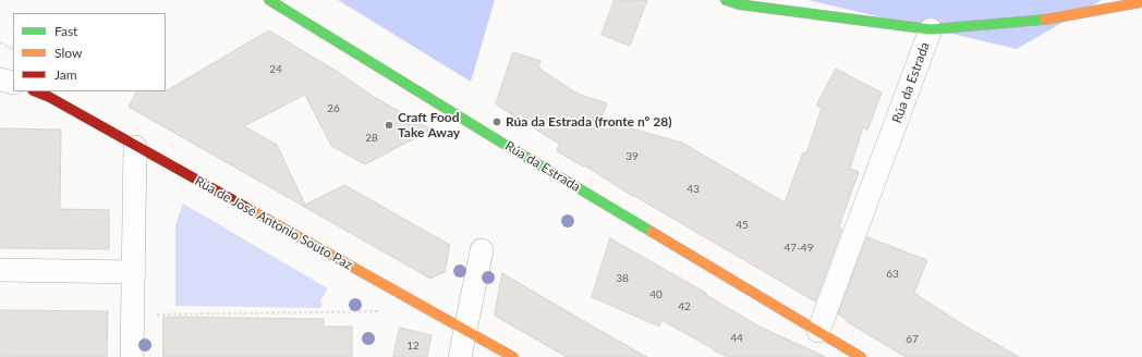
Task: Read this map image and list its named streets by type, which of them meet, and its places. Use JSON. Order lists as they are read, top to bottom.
{
  "streets": {
    "street": ["Rúa da Estrada", "Rúa de José Antonio Souto Paz"]
  },
  "places": ["Rúa da Estrada (fronte nº 28)", "Craft Food Take Away"],
  "house_numbers": [
    "24",
    "26",
    "28",
    "39",
    "43",
    "45",
    "47-49",
    "63",
    "38",
    "40",
    "42",
    "44",
    "67",
    "12"
  ],
  "legend": ["Fast", "Slow", "Jam"]
}
